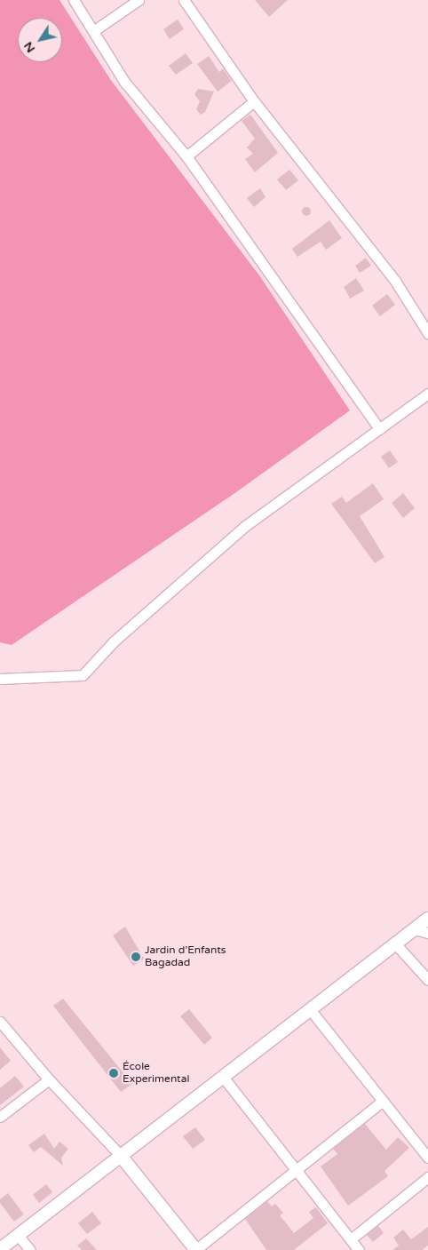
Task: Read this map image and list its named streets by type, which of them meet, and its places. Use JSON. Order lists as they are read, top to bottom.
{
  "places": ["Jardin d’Enfants Bagadad", "École Experimental"],
  "north": "bottom left"
}
